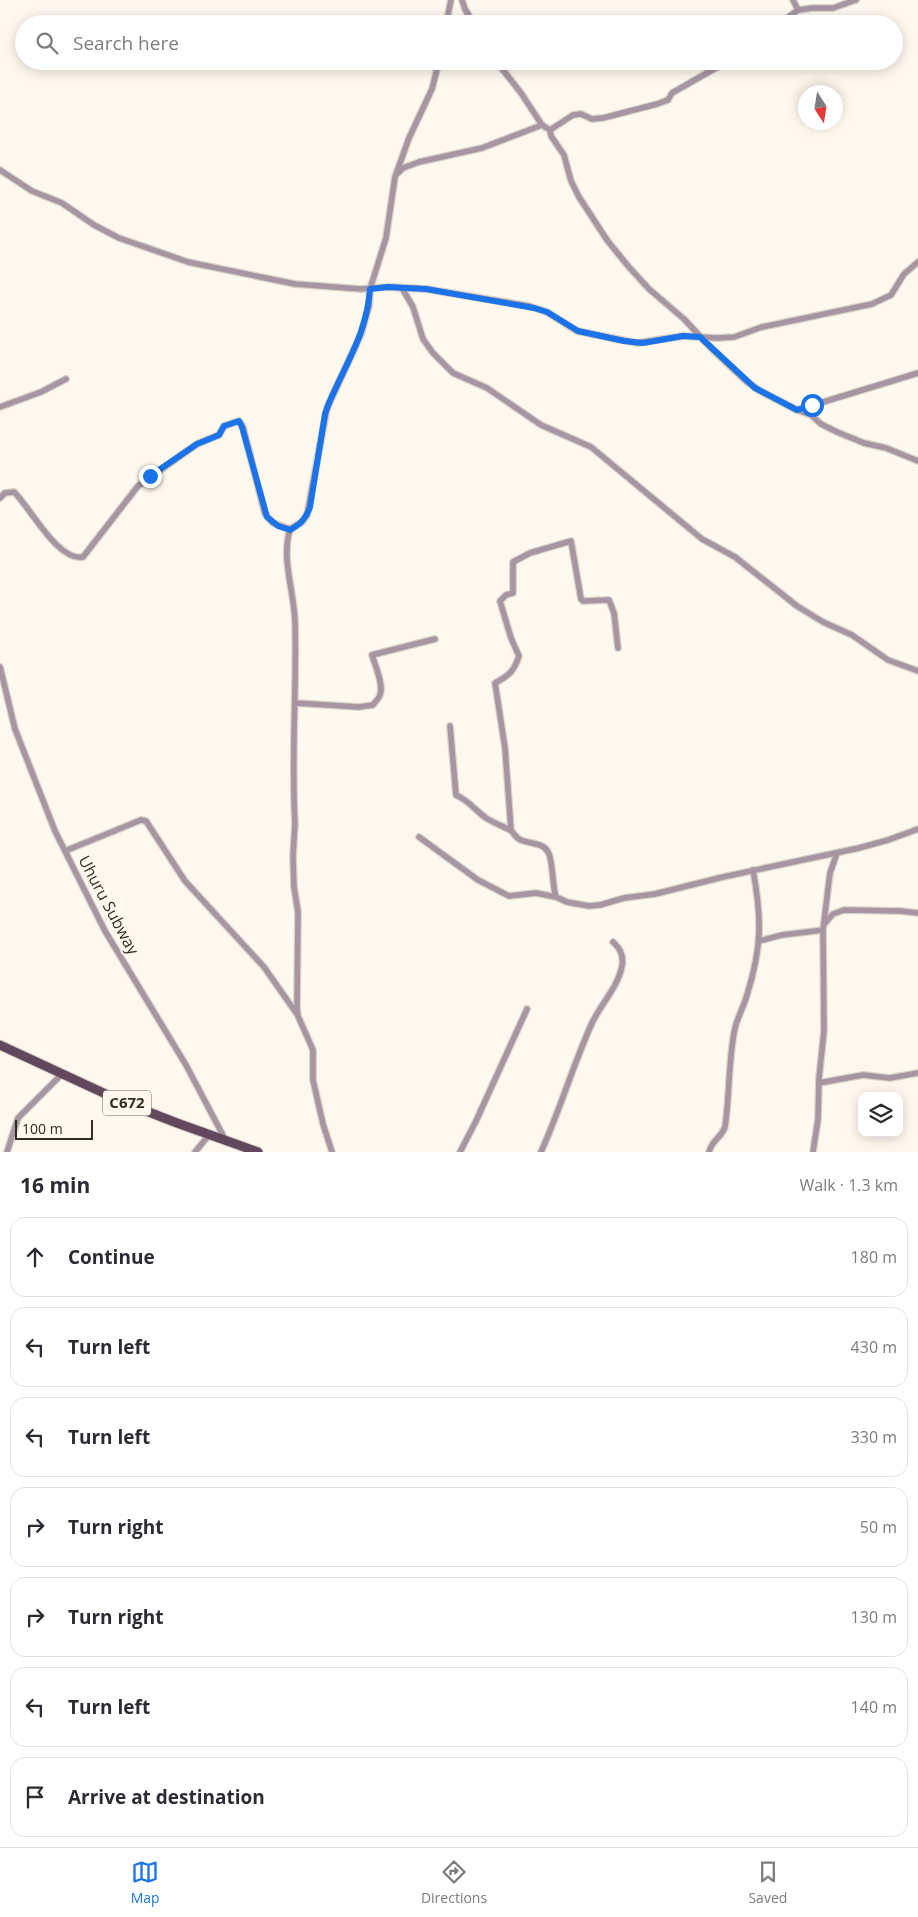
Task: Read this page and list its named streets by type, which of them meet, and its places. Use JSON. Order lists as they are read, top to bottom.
{
  "streets": {
    "main road": ["C672"],
    "street": ["Uhuru Subway"]
  },
  "crossings": [
    ["Uhuru Subway", "C672"]
  ],
  "scale_bar": "100 m",
  "north": "bottom",
  "page": {
    "search": "Search here",
    "scale": "100 m",
    "heading": ["16 min", "Walk · 1.3 km"],
    "list": [
      ["Continue", "180 m"],
      ["Turn left", "430 m"],
      ["Turn left", "330 m"],
      ["Turn right", "50 m"],
      ["Turn right", "130 m"],
      ["Turn left", "140 m"],
      "Arrive at destination"
    ],
    "nav": ["Map", "Directions", "Saved"]
  }
}
